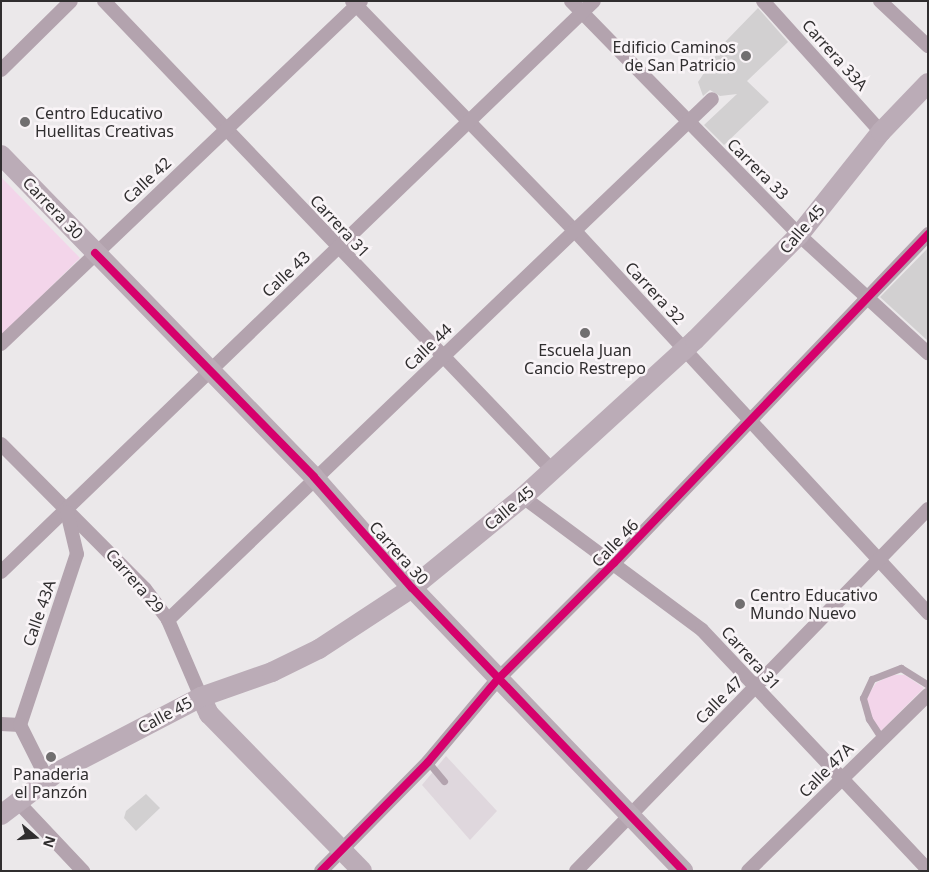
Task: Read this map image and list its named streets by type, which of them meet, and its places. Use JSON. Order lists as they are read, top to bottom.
{
  "streets": {
    "street": [
      "Carrera 33A",
      "Carrera 33",
      "Calle 42",
      "Carrera 30",
      "Carrera 31",
      "Calle 45",
      "Calle 43",
      "Carrera 32",
      "Calle 44",
      "Calle 46",
      "Carrera 29",
      "Calle 43A",
      "Calle 47",
      "Calle 47A"
    ]
  },
  "crossings": [
    ["Carrera 33A", "Calle 45"],
    ["Carrera 33", "Calle 45"],
    ["Carrera 33", "Calle 43"],
    ["Carrera 33", "Calle 44"],
    ["Carrera 33", "Calle 46"],
    ["Calle 42", "Carrera 30"],
    ["Calle 42", "Carrera 31"],
    ["Calle 42", "Carrera 32"],
    ["Carrera 30", "Calle 45"],
    ["Carrera 30", "Calle 43"],
    ["Carrera 30", "Calle 44"],
    ["Carrera 30", "Calle 46"],
    ["Carrera 30", "Calle 47"],
    ["Carrera 31", "Calle 45"],
    ["Carrera 31", "Calle 43"],
    ["Carrera 31", "Calle 44"],
    ["Carrera 31", "Calle 46"],
    ["Carrera 31", "Calle 47"],
    ["Carrera 31", "Calle 47A"],
    ["Calle 45", "Carrera 32"],
    ["Calle 45", "Carrera 29"],
    ["Calle 43", "Carrera 32"],
    ["Calle 43", "Carrera 29"],
    ["Calle 43", "Calle 43A"],
    ["Carrera 32", "Calle 44"],
    ["Carrera 32", "Calle 46"],
    ["Carrera 32", "Calle 47"],
    ["Calle 44", "Carrera 29"],
    ["Calle 46", "Carrera 29"],
    ["Carrera 29", "Calle 43A"]
  ],
  "places": [
    "Edificio Caminos de San Patricio",
    "Centro Educativo Huellitas Creativas",
    "Escuela Juan Cancio Restrepo",
    "Centro Educativo Mundo Nuevo",
    "Panaderia el Panzón"
  ],
  "north": "right"
}
